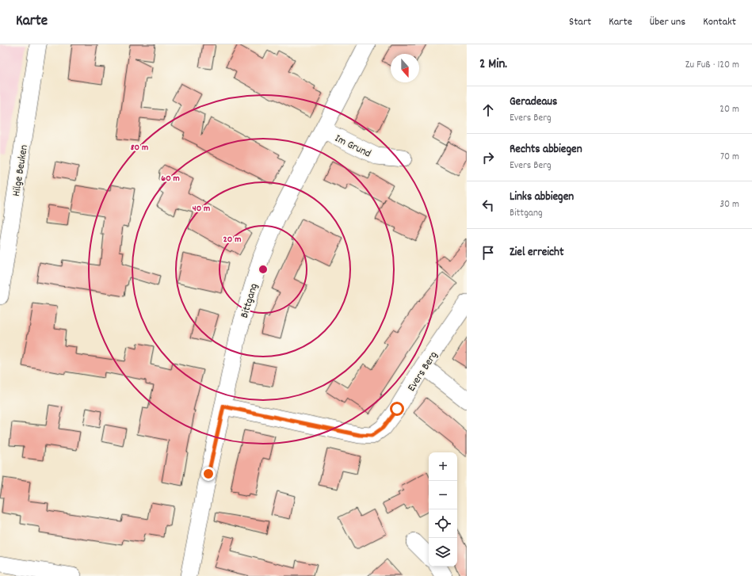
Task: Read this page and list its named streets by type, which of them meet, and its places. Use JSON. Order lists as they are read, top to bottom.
{
  "streets": {
    "street": [
      "Im Grund",
      "Hilge Beuken",
      "Bittgang",
      "Evers Berg"
    ]
  },
  "crossings": [
    ["Im Grund", "Bittgang"],
    ["Bittgang", "Evers Berg"]
  ],
  "north": "bottom",
  "page": {
    "header": "Karte",
    "nav": [
      "Start",
      "Karte",
      "Über uns",
      "Kontakt"
    ],
    "heading": ["2 Min.", "Zu Fuß · 120 m"],
    "list": [
      ["Geradeaus", "Evers Berg", "20 m"],
      ["Rechts abbiegen", "Evers Berg", "70 m"],
      ["Links abbiegen", "Bittgang", "30 m"],
      "Ziel erreicht"
    ],
    "map_buttons": ["+", "−"]
  },
  "rings": [
    "80 m",
    "60 m",
    "40 m",
    "20 m"
  ]
}
